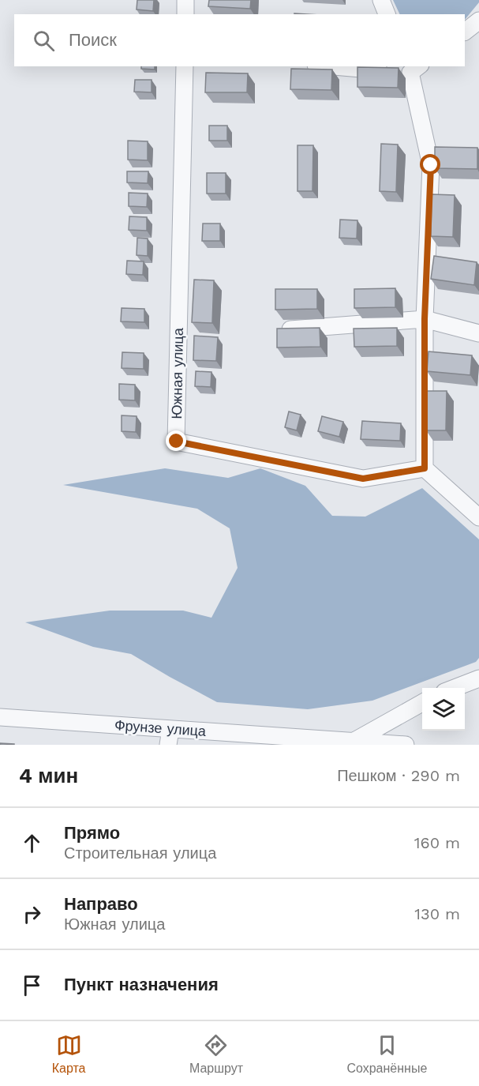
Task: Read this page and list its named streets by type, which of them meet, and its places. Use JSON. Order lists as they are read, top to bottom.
{
  "streets": {
    "street": ["Южная улица", "Фрунзе улица"]
  },
  "page": {
    "search": "Поиск",
    "heading": ["4 мин", "Пешком · 290 m"],
    "list": [
      ["Прямо", "Строительная улица", "160 m"],
      ["Направо", "Южная улица", "130 m"],
      "Пункт назначения"
    ],
    "nav": ["Карта", "Маршрут", "Сохранённые"]
  }
}
